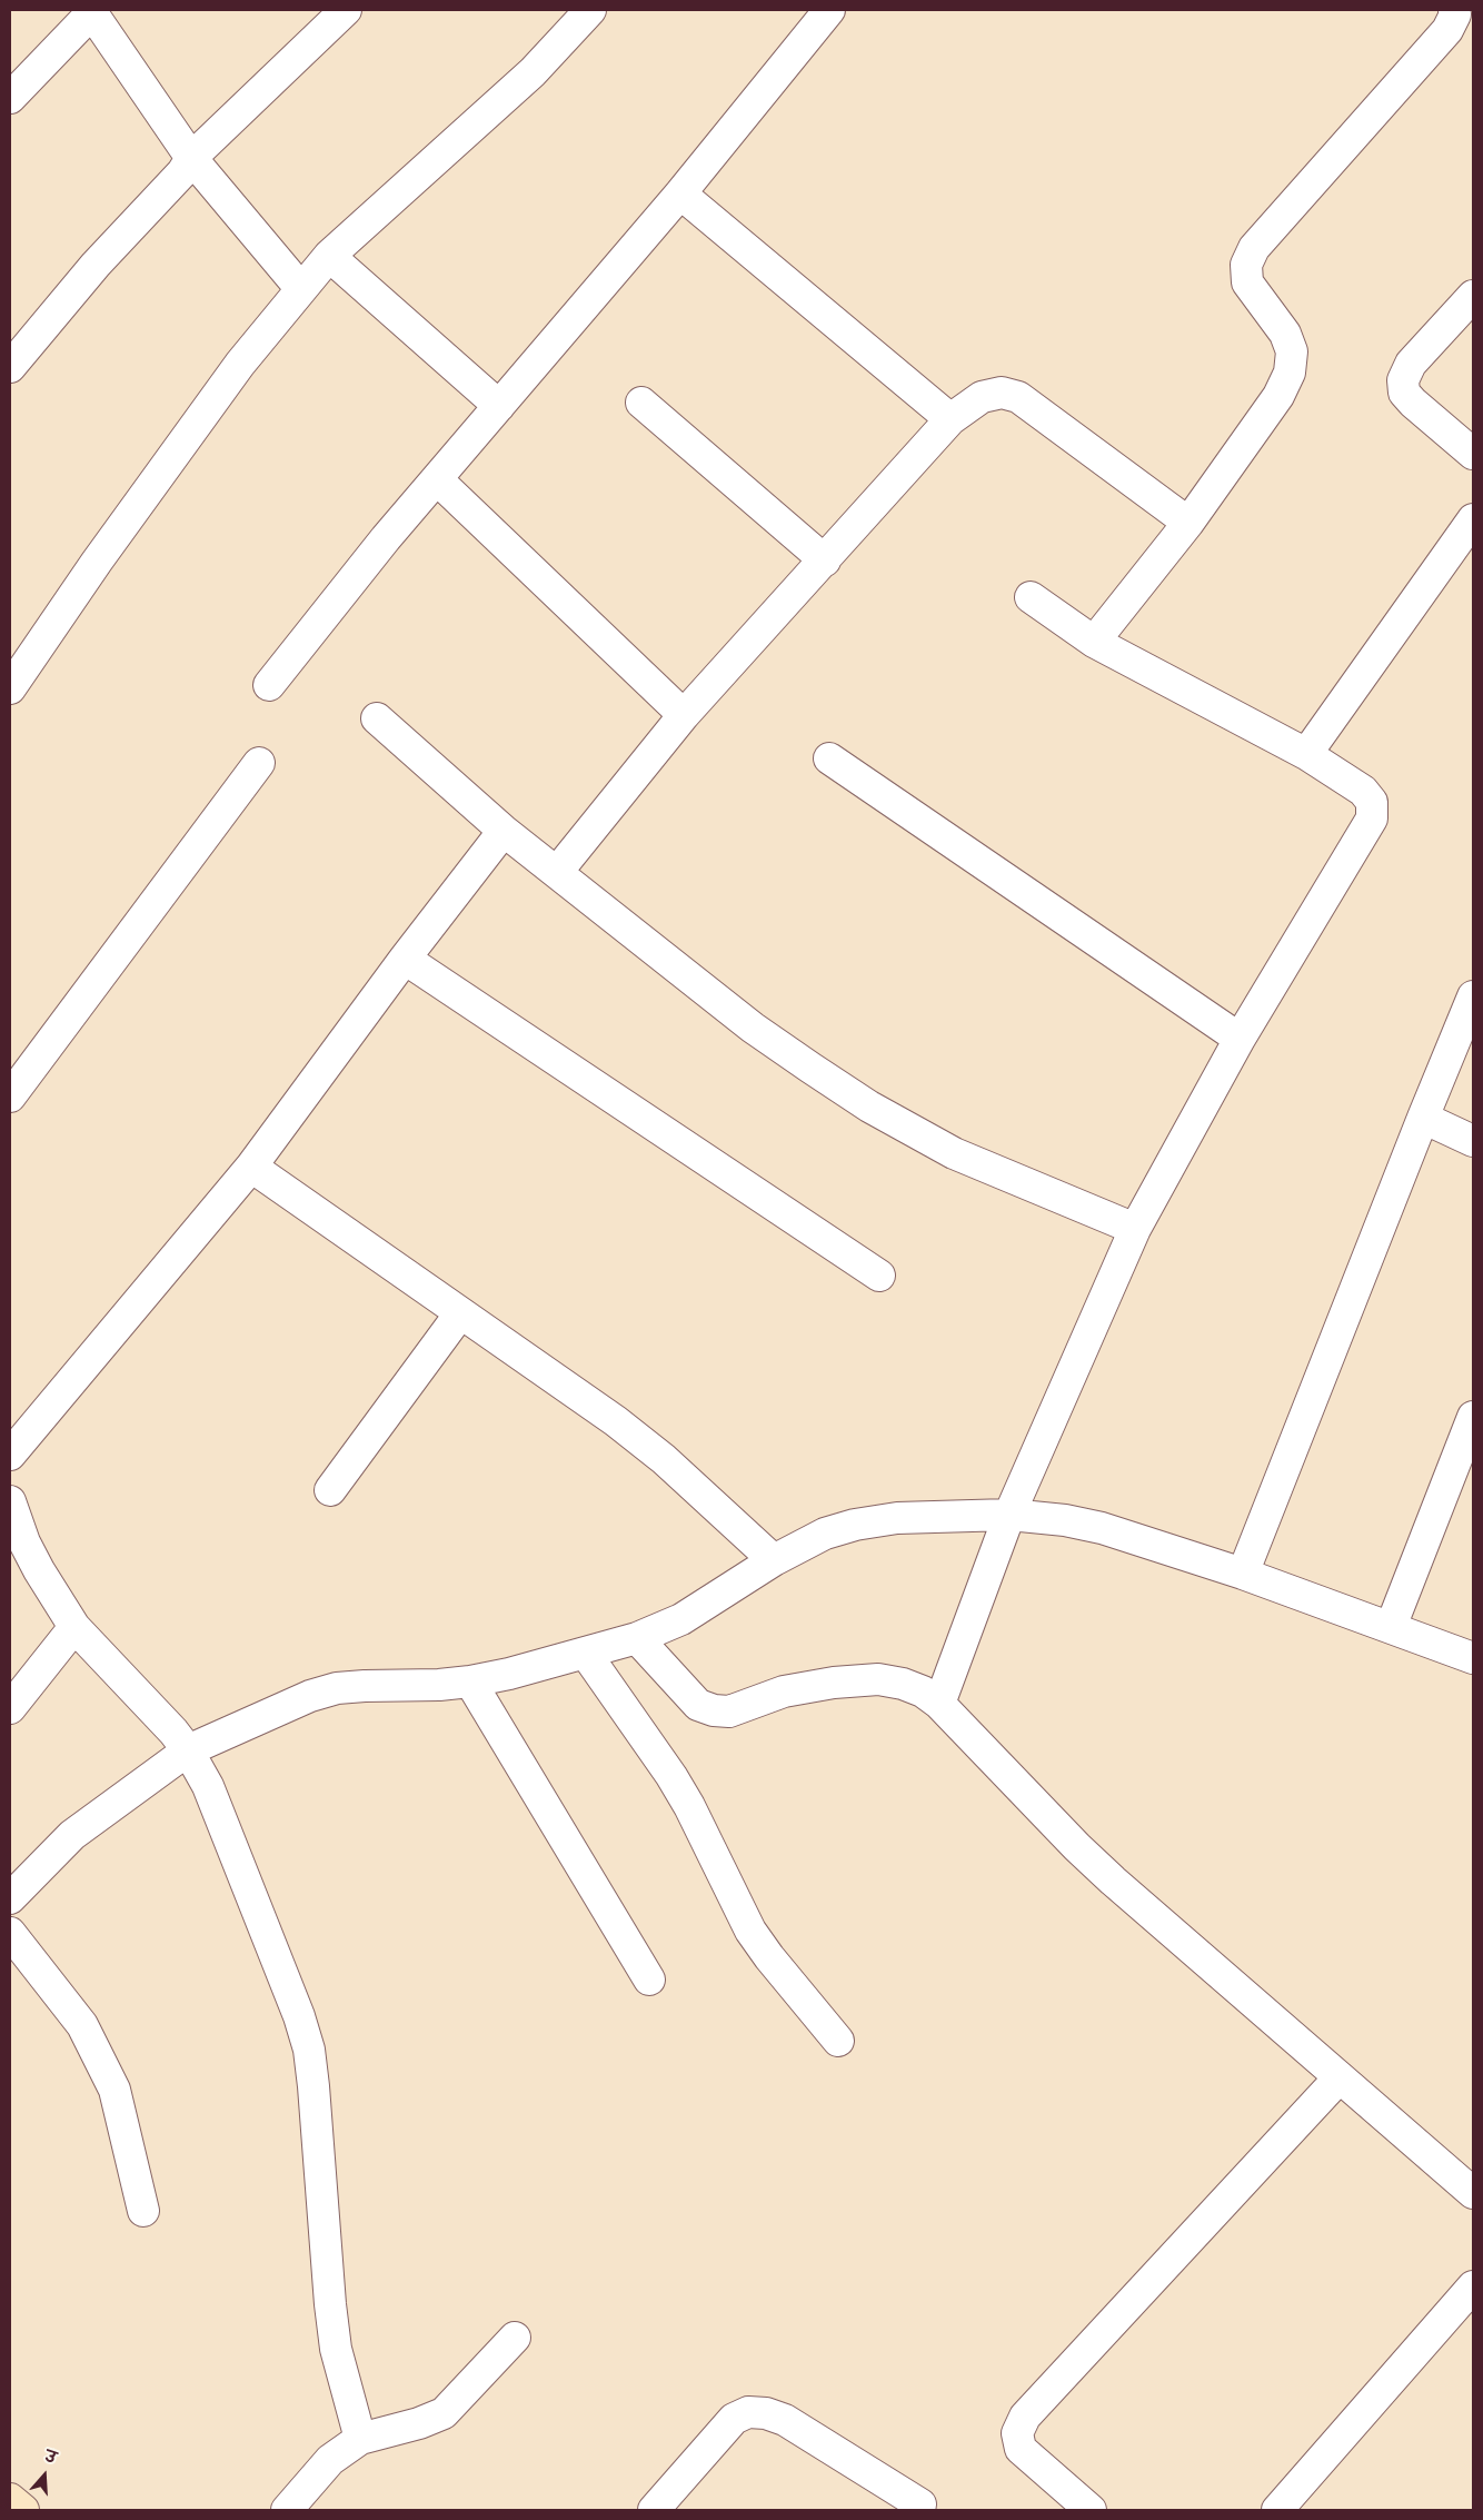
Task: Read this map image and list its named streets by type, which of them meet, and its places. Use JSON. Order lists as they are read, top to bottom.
{
  "north": "top"
}
